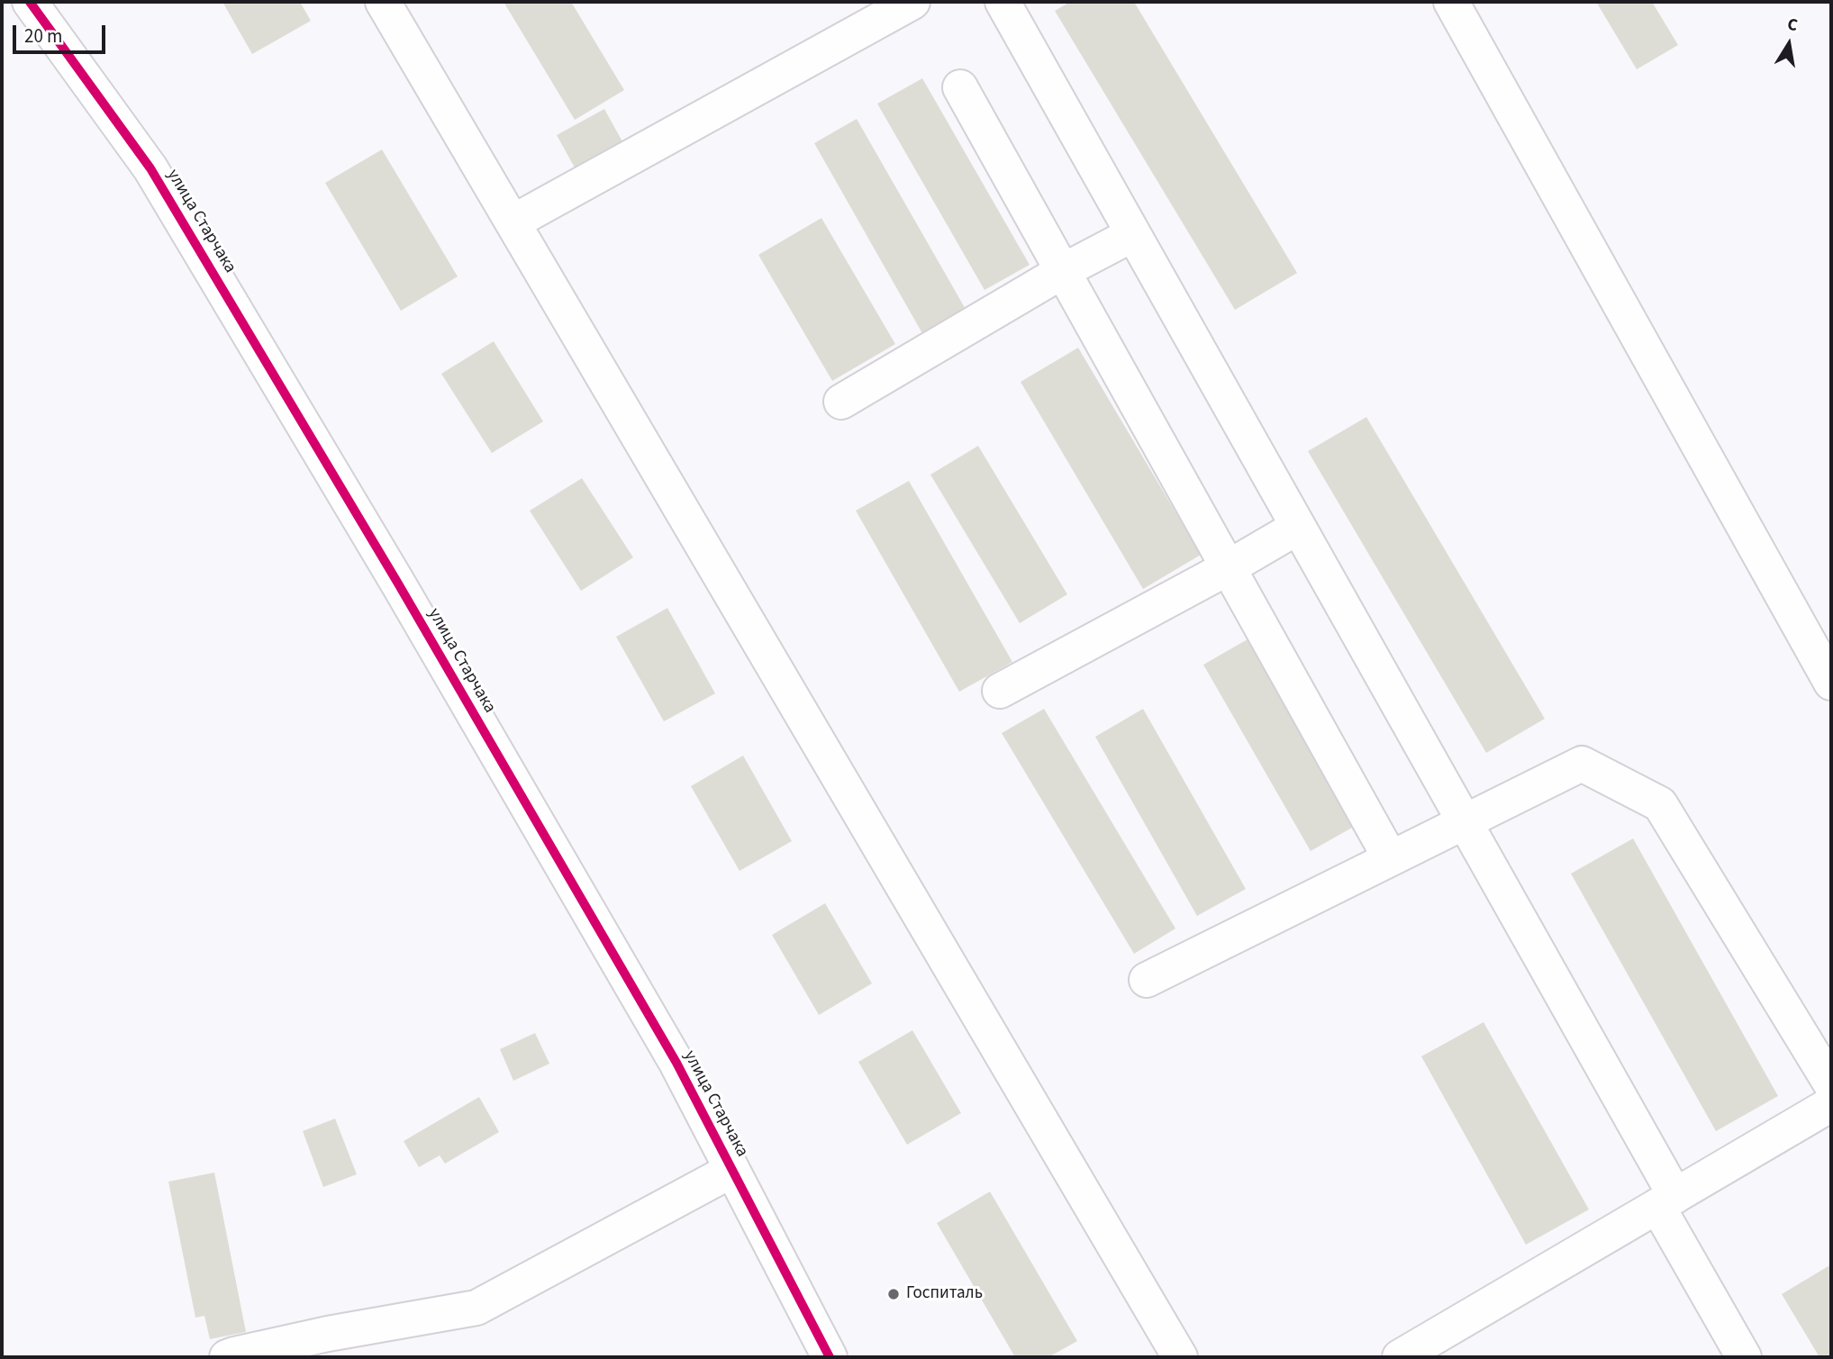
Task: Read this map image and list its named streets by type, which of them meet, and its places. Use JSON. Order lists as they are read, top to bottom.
{
  "streets": {
    "street": ["улица Старчака"]
  },
  "places": ["Госпиталь"],
  "scale_bar": "20 m",
  "north": "top"
}
